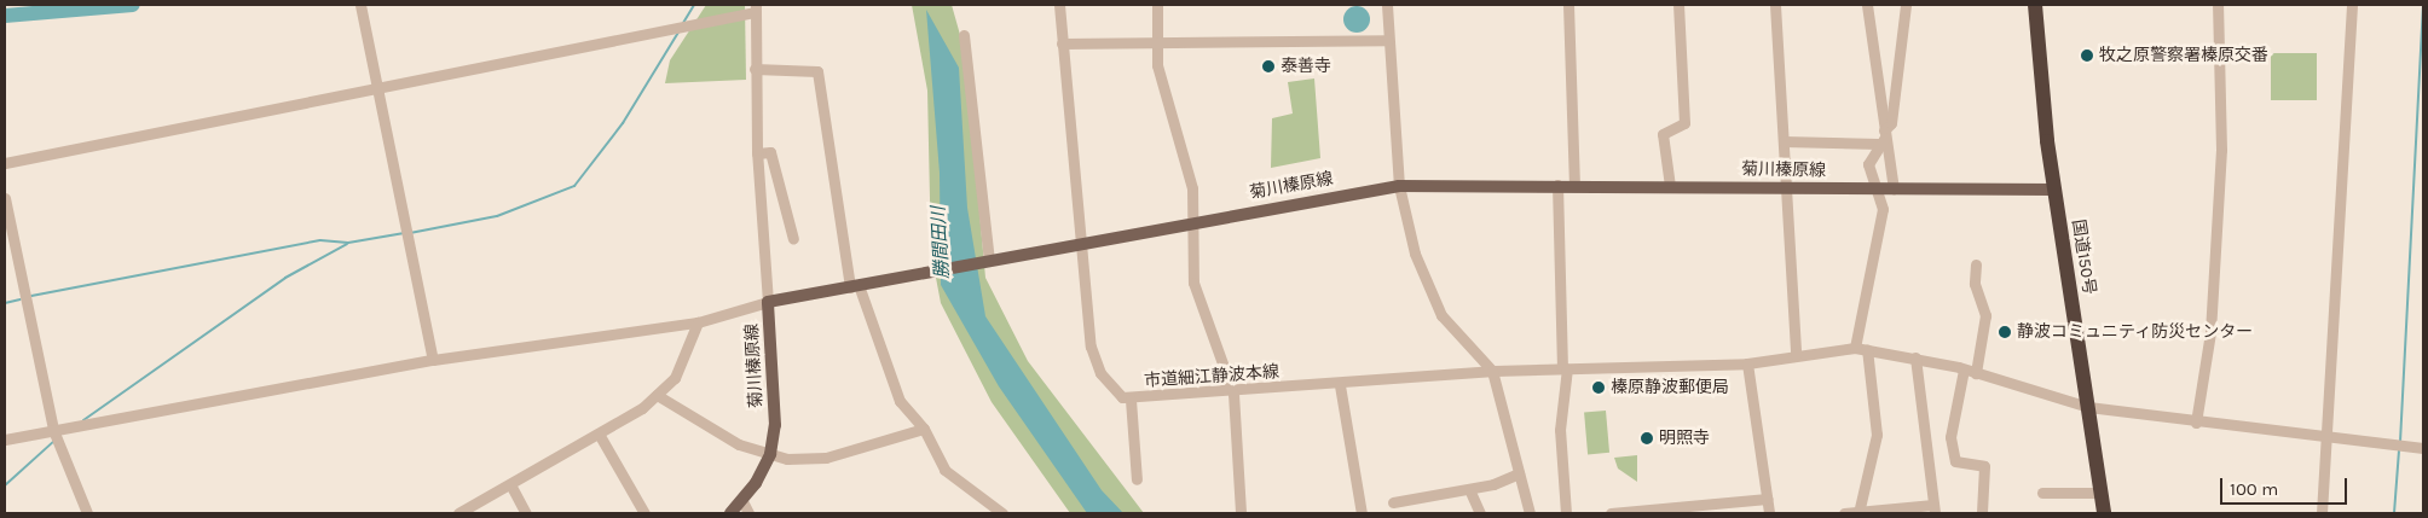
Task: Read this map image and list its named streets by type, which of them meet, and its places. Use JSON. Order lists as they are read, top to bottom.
{
  "streets": {
    "highway": ["国道150号"],
    "main road": ["菊川榛原線"],
    "street": ["市道細江静波本線"]
  },
  "crossings": [
    ["菊川榛原線", "国道150号"],
    ["菊川榛原線", "市道細江静波本線"],
    ["国道150号", "市道細江静波本線"]
  ],
  "water": ["勝間田川"],
  "places": [
    "牧之原警察署榛原交番",
    "泰善寺",
    "静波コミュニティ防災センター",
    "榛原静波郵便局",
    "明照寺"
  ],
  "scale_bar": "100 m"
}
